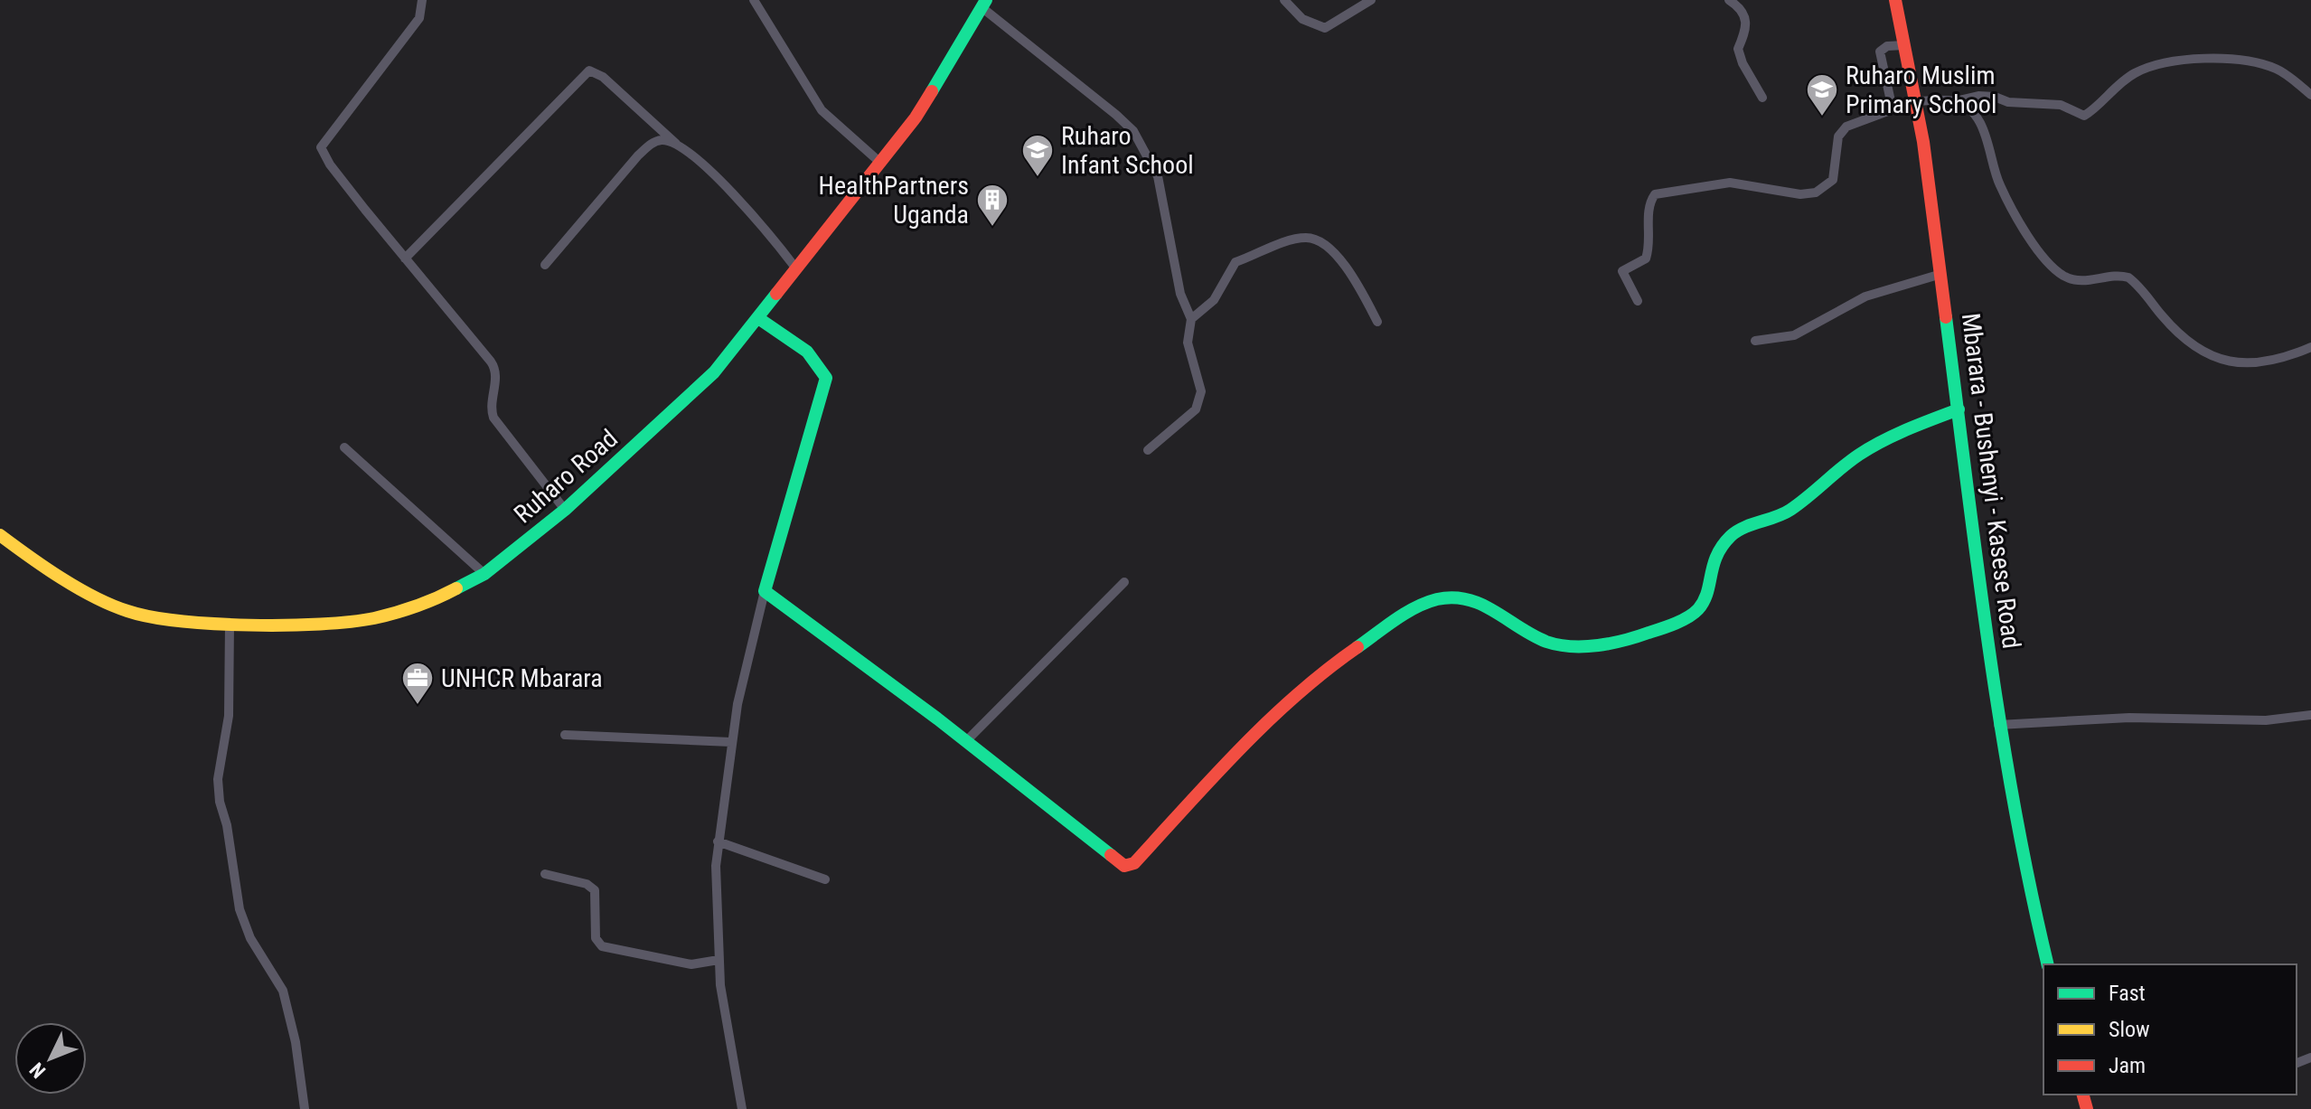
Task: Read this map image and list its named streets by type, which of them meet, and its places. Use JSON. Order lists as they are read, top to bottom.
{
  "streets": {
    "street": ["Ruharo Road", "Mbarara - Bushenyi - Kasese Road"]
  },
  "places": {
    "school or university": ["Ruharo Muslim Primary School", "Ruharo Infant School"],
    "building": ["HealthPartners Uganda"],
    "office": ["UNHCR Mbarara"]
  },
  "legend": ["Fast", "Slow", "Jam"],
  "north": "bottom left"
}
